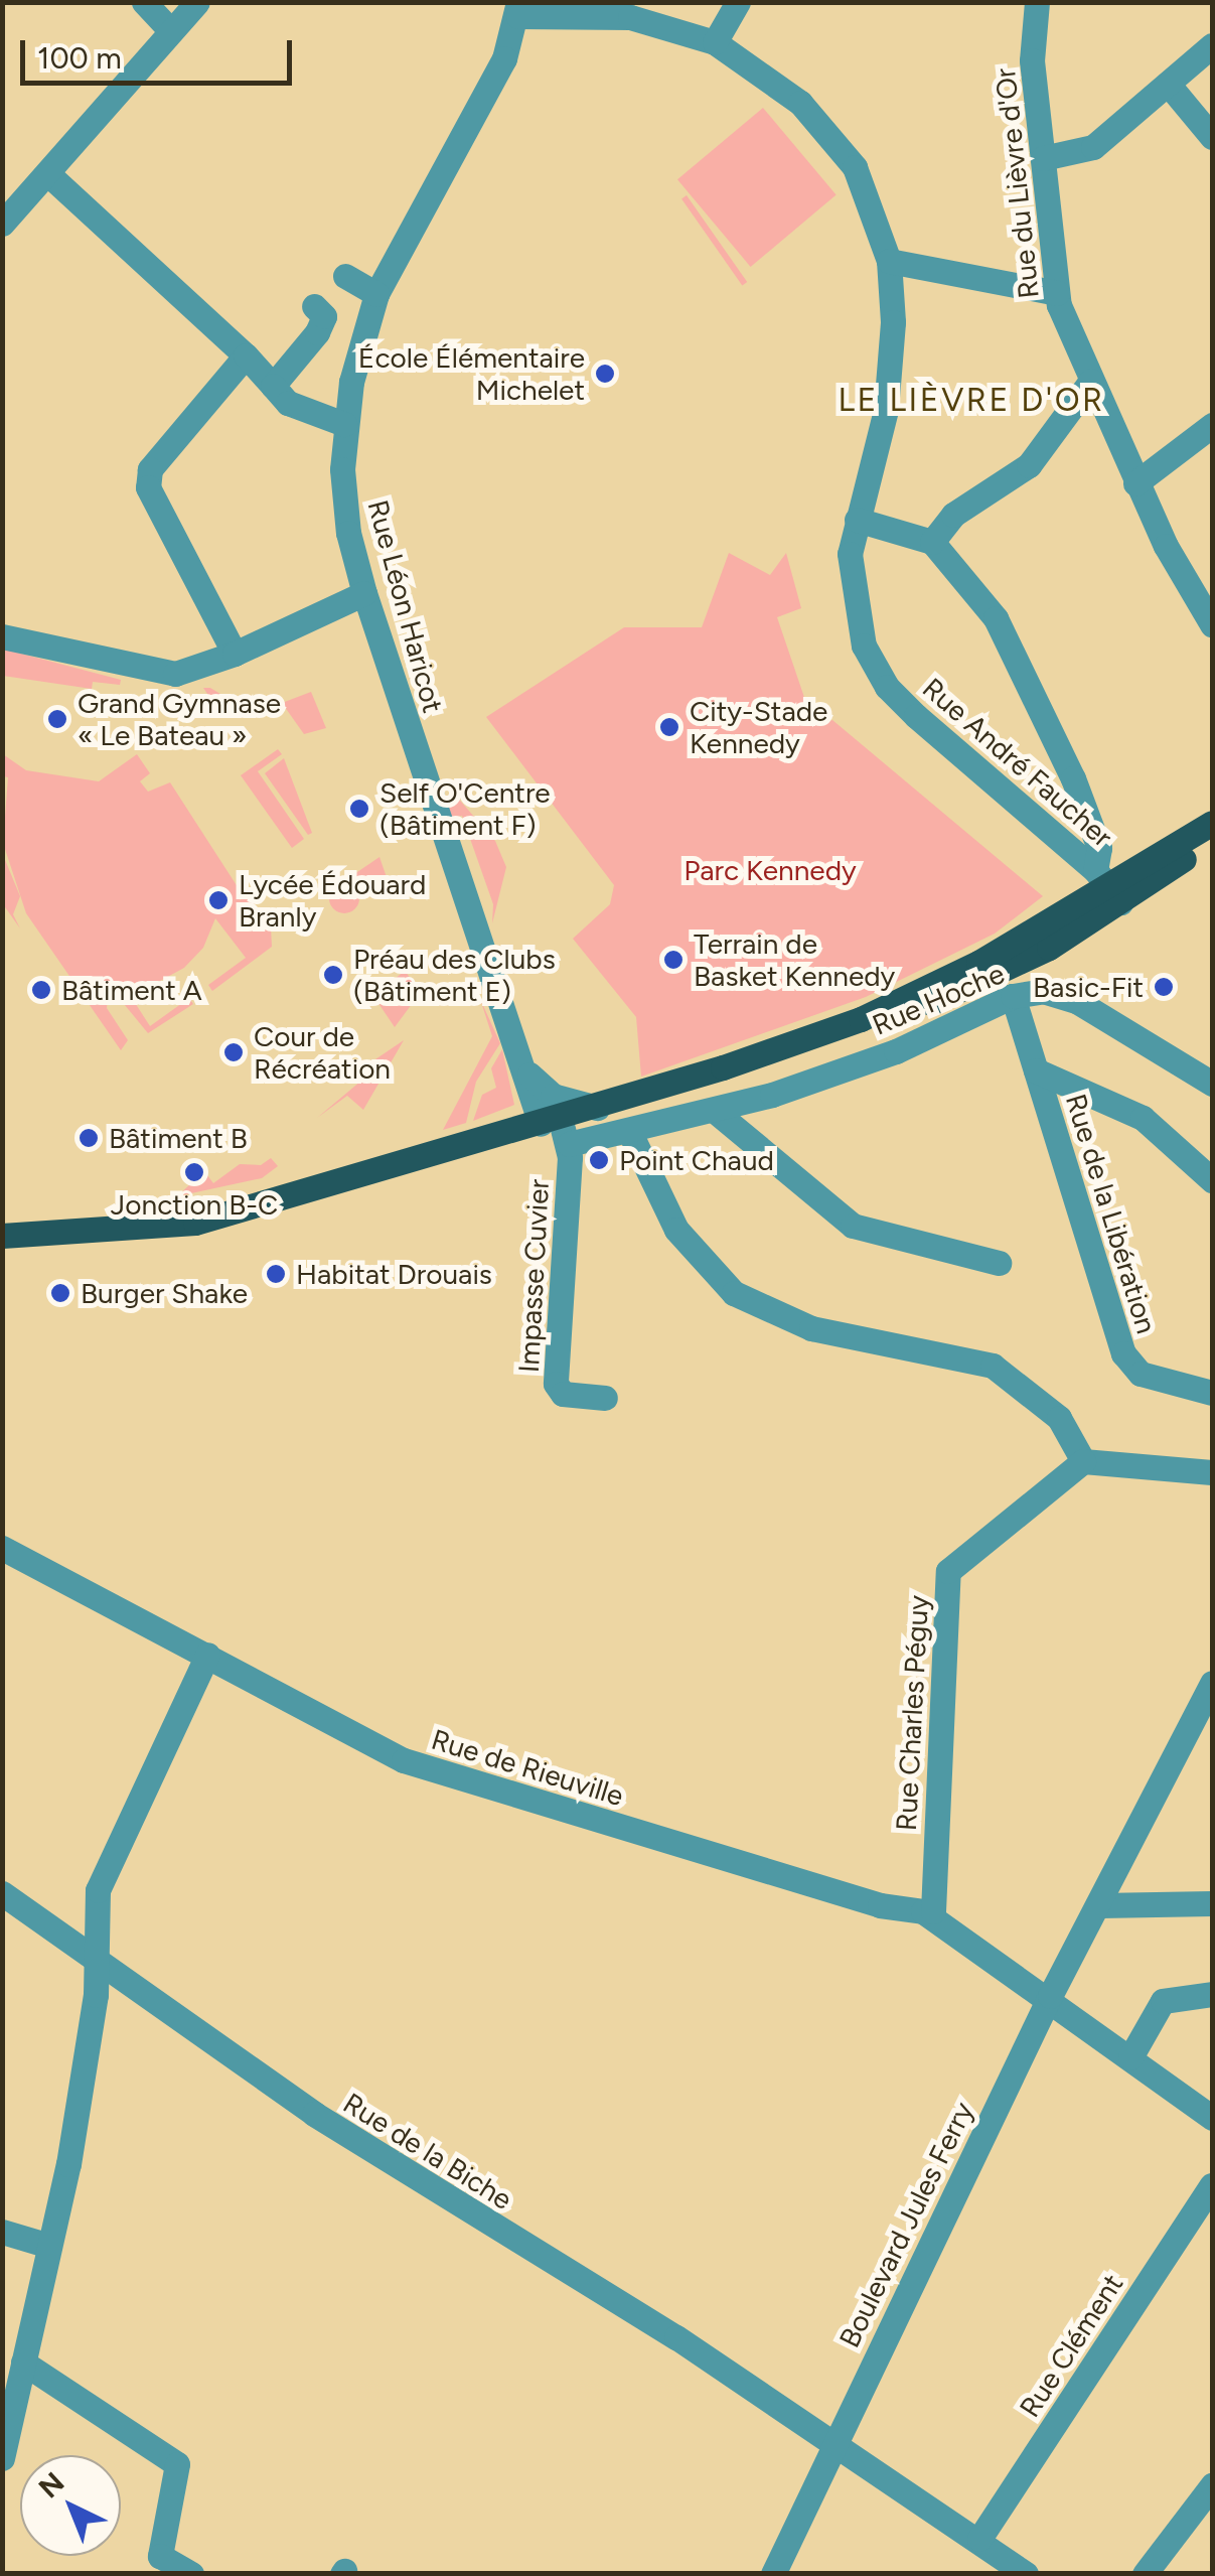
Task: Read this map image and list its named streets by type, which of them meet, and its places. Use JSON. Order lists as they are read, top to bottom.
{
  "streets": {
    "street": [
      "Rue du Lièvre d'Or",
      "Rue Léon Haricot",
      "Rue André Faucher",
      "Rue Hoche",
      "Rue de la Libération",
      "Impasse Cuvier",
      "Rue Charles Péguy",
      "Rue de Rieuville",
      "Rue de la Biche",
      "Boulevard Jules Ferry",
      "Rue Clément"
    ]
  },
  "crossings": [
    ["Rue Léon Haricot", "Rue André Faucher"],
    ["Rue Léon Haricot", "Rue Hoche"],
    ["Rue Léon Haricot", "Impasse Cuvier"],
    ["Rue Hoche", "Rue de la Libération"],
    ["Rue Hoche", "Impasse Cuvier"],
    ["Rue de Rieuville", "Boulevard Jules Ferry"],
    ["Rue de la Biche", "Boulevard Jules Ferry"],
    ["Rue de la Biche", "Rue Clément"]
  ],
  "districts": ["LE LIÈVRE D'OR"],
  "parks": ["Parc Kennedy"],
  "places": [
    "École Élémentaire Michelet",
    "Grand Gymnase « Le Bateau »",
    "City-Stade Kennedy",
    "Self O'Centre (Bâtiment F)",
    "Lycée Édouard Branly",
    "Terrain de Basket Kennedy",
    "Préau des Clubs (Bâtiment E)",
    "Basic-Fit",
    "Bâtiment A",
    "Cour de Récréation",
    "Bâtiment B",
    "Point Chaud",
    "Jonction B-C",
    "Habitat Drouais",
    "Burger Shake"
  ],
  "scale_bar": "100 m",
  "north": "top left"
}
